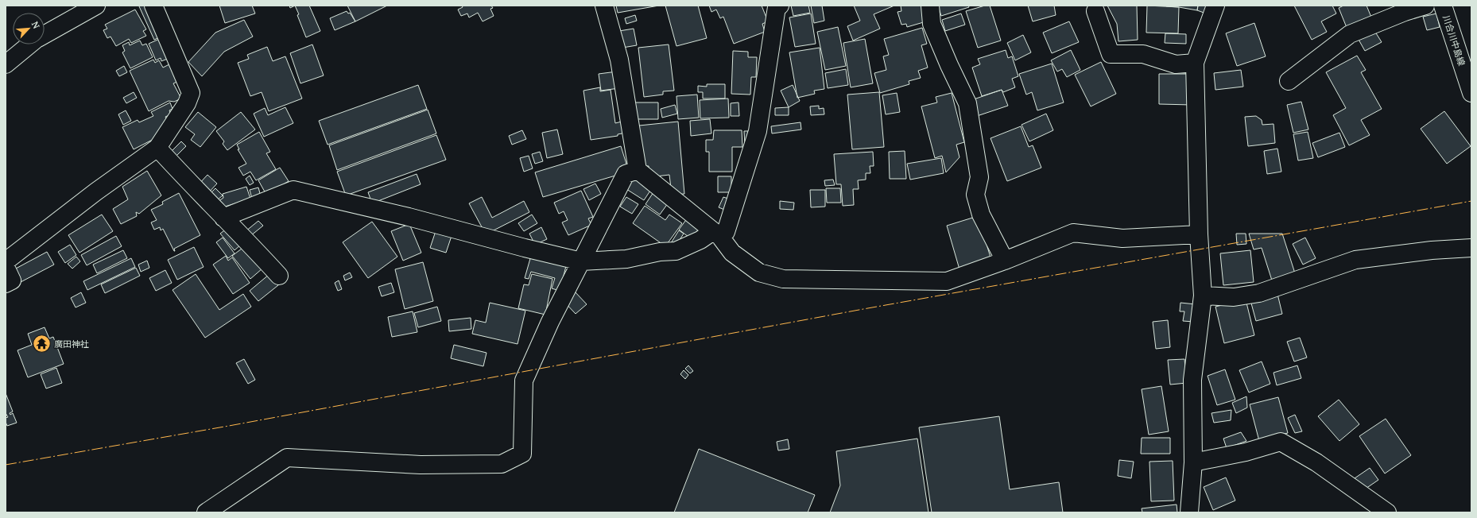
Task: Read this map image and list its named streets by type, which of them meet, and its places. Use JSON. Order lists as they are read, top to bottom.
{
  "streets": {
    "street": ["川合川中島線"]
  },
  "places": {
    "temple": ["廣田神社"]
  },
  "north": "top right"
}
